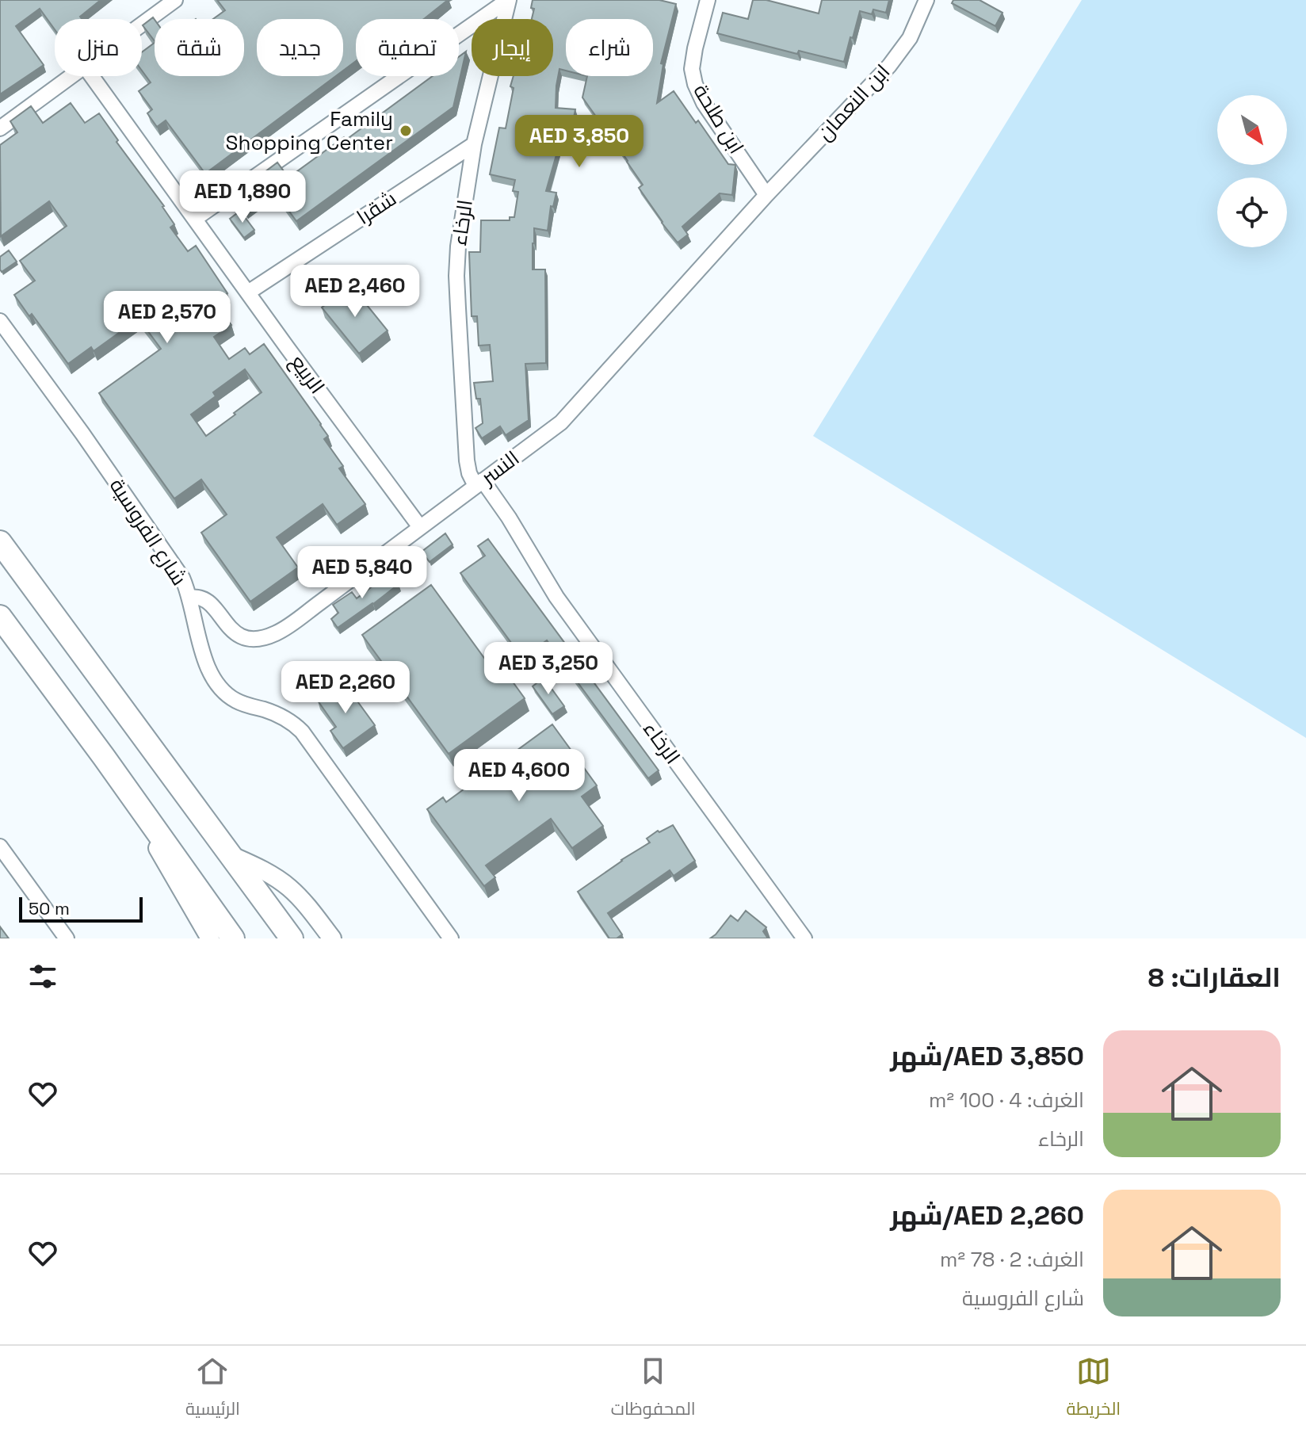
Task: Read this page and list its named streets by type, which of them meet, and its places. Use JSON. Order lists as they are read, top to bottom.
{
  "streets": {
    "street": [
      "ابن النعمان",
      "ابن طلحة",
      "شقرا",
      "الرخاء",
      "الربيع",
      "النسر",
      "شارع الفروسية"
    ]
  },
  "crossings": [
    ["ابن النعمان", "ابن طلحة"],
    ["ابن النعمان", "النسر"],
    ["ابن طلحة", "النسر"],
    ["شقرا", "الرخاء"],
    ["شقرا", "الربيع"],
    ["الرخاء", "النسر"],
    ["الربيع", "النسر"],
    ["النسر", "شارع الفروسية"]
  ],
  "places": ["Family Shopping Center"],
  "scale_bar": "50 m",
  "north": "bottom right",
  "page": {
    "chip": [
      "شراء",
      "إيجار",
      "تصفية",
      "جديد",
      "شقة",
      "منزل"
    ],
    "price": [
      "AED 3,850",
      "AED 1,890",
      "AED 2,460",
      "AED 2,570",
      "AED 5,840",
      "AED 3,250",
      "AED 2,260",
      "AED 4,600"
    ],
    "scale": "50 m",
    "heading": "العقارات: 8",
    "list": [
      {
        "name": "AED 3,850/شهر",
        "note": "الغرف: 4 · 100 m² · الرخاء"
      },
      {
        "name": "AED 2,260/شهر",
        "note": "الغرف: 2 · 78 m² · شارع الفروسية"
      }
    ],
    "tabs": ["الخريطة", "المحفوظات", "الرئيسية"]
  }
}
